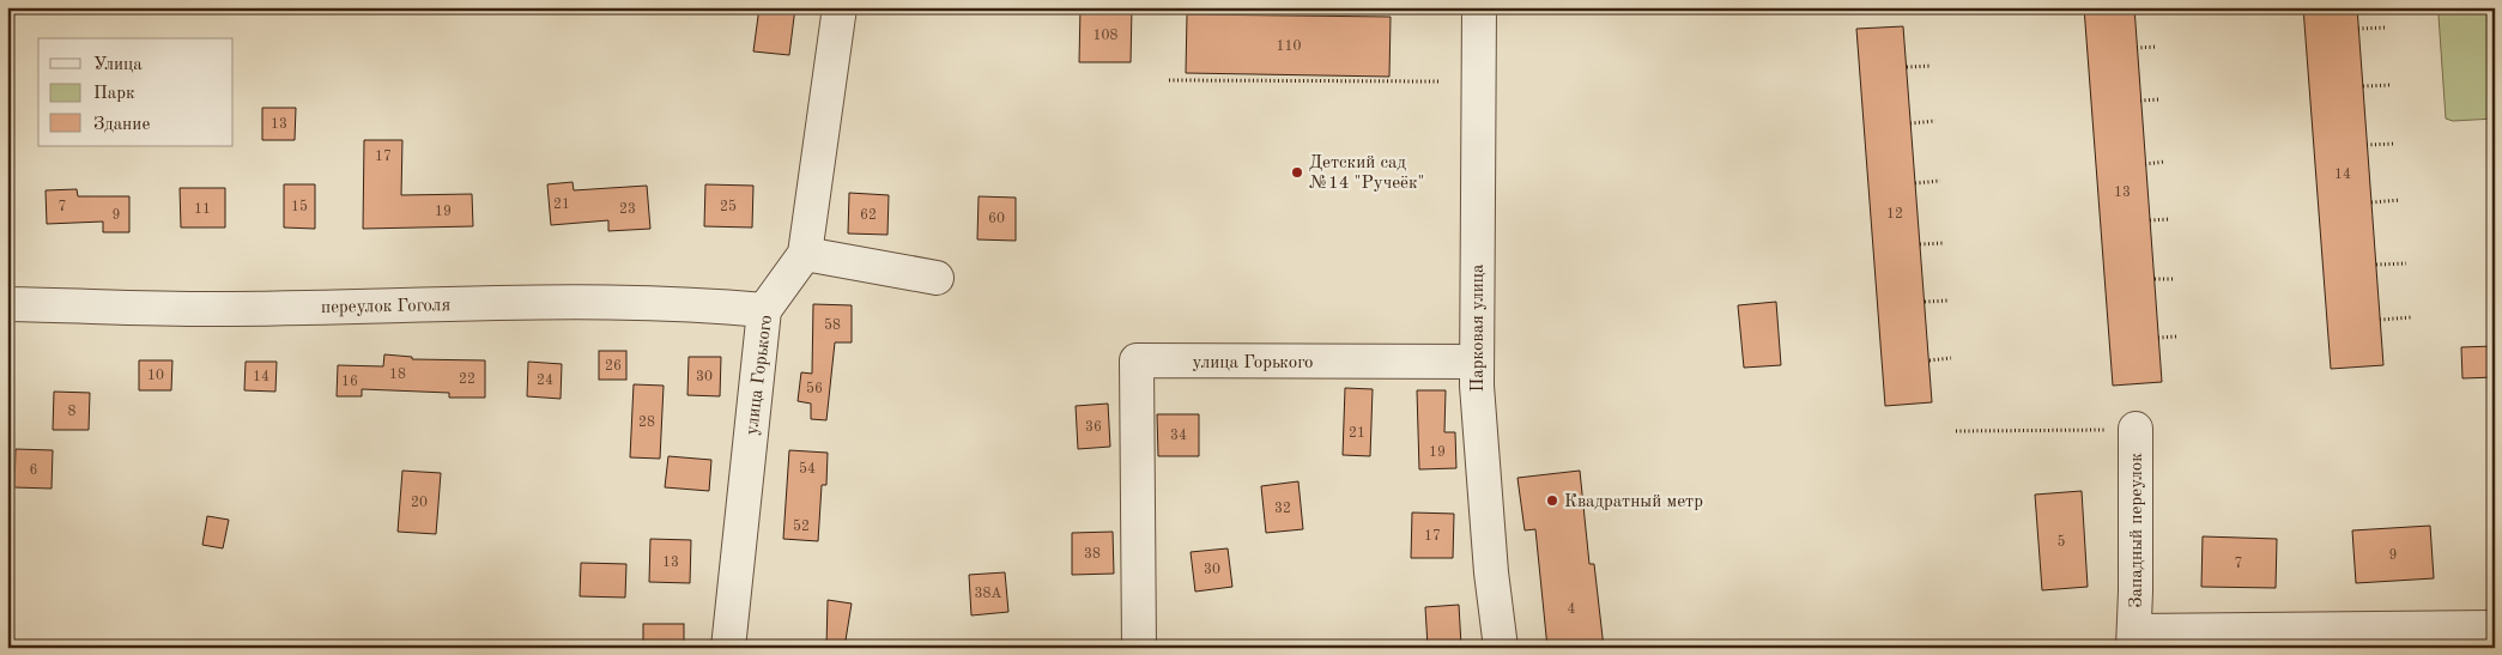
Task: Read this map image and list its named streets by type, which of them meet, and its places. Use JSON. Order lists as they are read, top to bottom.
{
  "streets": {
    "street": [
      "переулок Гоголя",
      "Парковая улица",
      "улица Горького",
      "Западный переулок"
    ]
  },
  "crossings": [
    ["переулок Гоголя", "улица Горького"],
    ["Парковая улица", "улица Горького"]
  ],
  "places": ["Детский сад №14 \"Ручеёк\"", "Квадратный метр"],
  "house_numbers": [
    "108",
    "110",
    "13",
    "17",
    "14",
    "13",
    "21",
    "7",
    "15",
    "25",
    "11",
    "23",
    "19",
    "12",
    "9",
    "62",
    "60",
    "58",
    "26",
    "18",
    "10",
    "14",
    "30",
    "22",
    "24",
    "16",
    "56",
    "8",
    "28",
    "36",
    "21",
    "34",
    "19",
    "54",
    "6",
    "20",
    "32",
    "52",
    "17",
    "5",
    "38",
    "9",
    "13",
    "7",
    "30",
    "38А",
    "4"
  ],
  "legend": ["Улица", "Парк", "Здание"]
}
